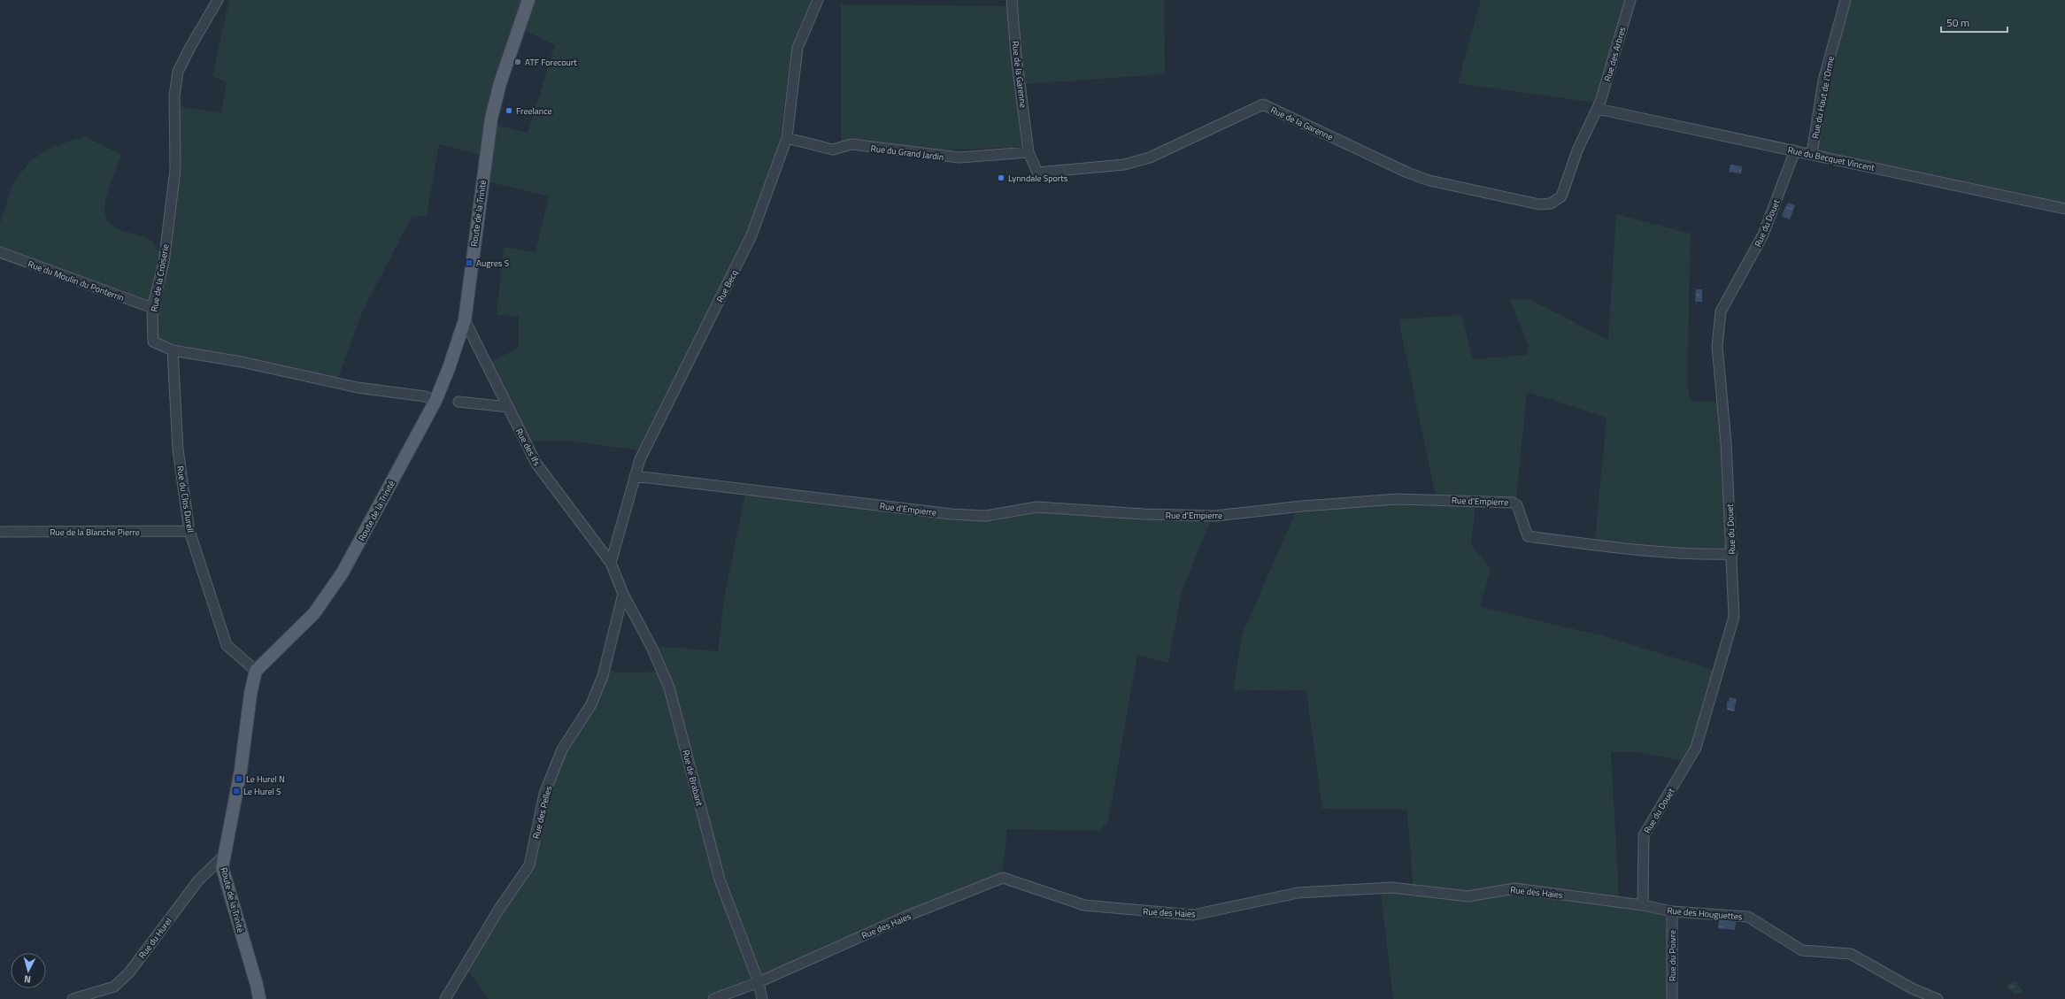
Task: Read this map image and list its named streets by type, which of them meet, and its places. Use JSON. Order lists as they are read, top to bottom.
{
  "streets": {
    "main road": ["Route de la Trinité"],
    "street": [
      "Rue des Arbres",
      "Rue de la Garenne",
      "Rue du Haut de l'Orme",
      "Rue du Grand Jardin",
      "Rue du Becquet Vincent",
      "Rue du Douet",
      "Rue de la Croiserie",
      "Rue du Moulin du Ponterrin",
      "Rue Becq",
      "Rue des Ifs",
      "Rue du Clos Durell",
      "Rue d'Empierre",
      "Rue de la Blanche Pierre",
      "Rue de Brabant",
      "Rue des Pelles",
      "Rue des Haies",
      "Rue des Houguettes",
      "Rue du Hurel",
      "Rue du Poivre"
    ]
  },
  "crossings": [
    ["Rue des Arbres", "Rue de la Garenne"],
    ["Rue des Arbres", "Rue du Becquet Vincent"],
    ["Rue de la Garenne", "Rue du Grand Jardin"],
    ["Rue de la Garenne", "Rue du Becquet Vincent"],
    ["Rue du Haut de l'Orme", "Rue du Becquet Vincent"],
    ["Rue du Grand Jardin", "Rue Becq"],
    ["Rue du Becquet Vincent", "Rue du Douet"],
    ["Route de la Trinité", "Rue de la Croiserie"],
    ["Route de la Trinité", "Rue des Ifs"],
    ["Route de la Trinité", "Rue du Clos Durell"],
    ["Route de la Trinité", "Rue du Hurel"],
    ["Rue du Douet", "Rue d'Empierre"],
    ["Rue du Douet", "Rue des Haies"],
    ["Rue du Douet", "Rue des Houguettes"],
    ["Rue de la Croiserie", "Rue du Moulin du Ponterrin"],
    ["Rue de la Croiserie", "Rue du Clos Durell"],
    ["Rue Becq", "Rue des Ifs"],
    ["Rue Becq", "Rue d'Empierre"],
    ["Rue Becq", "Rue de Brabant"],
    ["Rue des Ifs", "Rue de Brabant"],
    ["Rue du Clos Durell", "Rue de la Blanche Pierre"],
    ["Rue de Brabant", "Rue des Pelles"],
    ["Rue de Brabant", "Rue des Haies"],
    ["Rue des Haies", "Rue des Houguettes"],
    ["Rue des Houguettes", "Rue du Poivre"]
  ],
  "places": {
    "other": ["ATF Forecourt", "Freelance", "Lynndale Sports"],
    "transit": ["Augres S", "Le Hurel N", "Le Hurel S"]
  },
  "scale_bar": "50 m",
  "north": "bottom"
}
